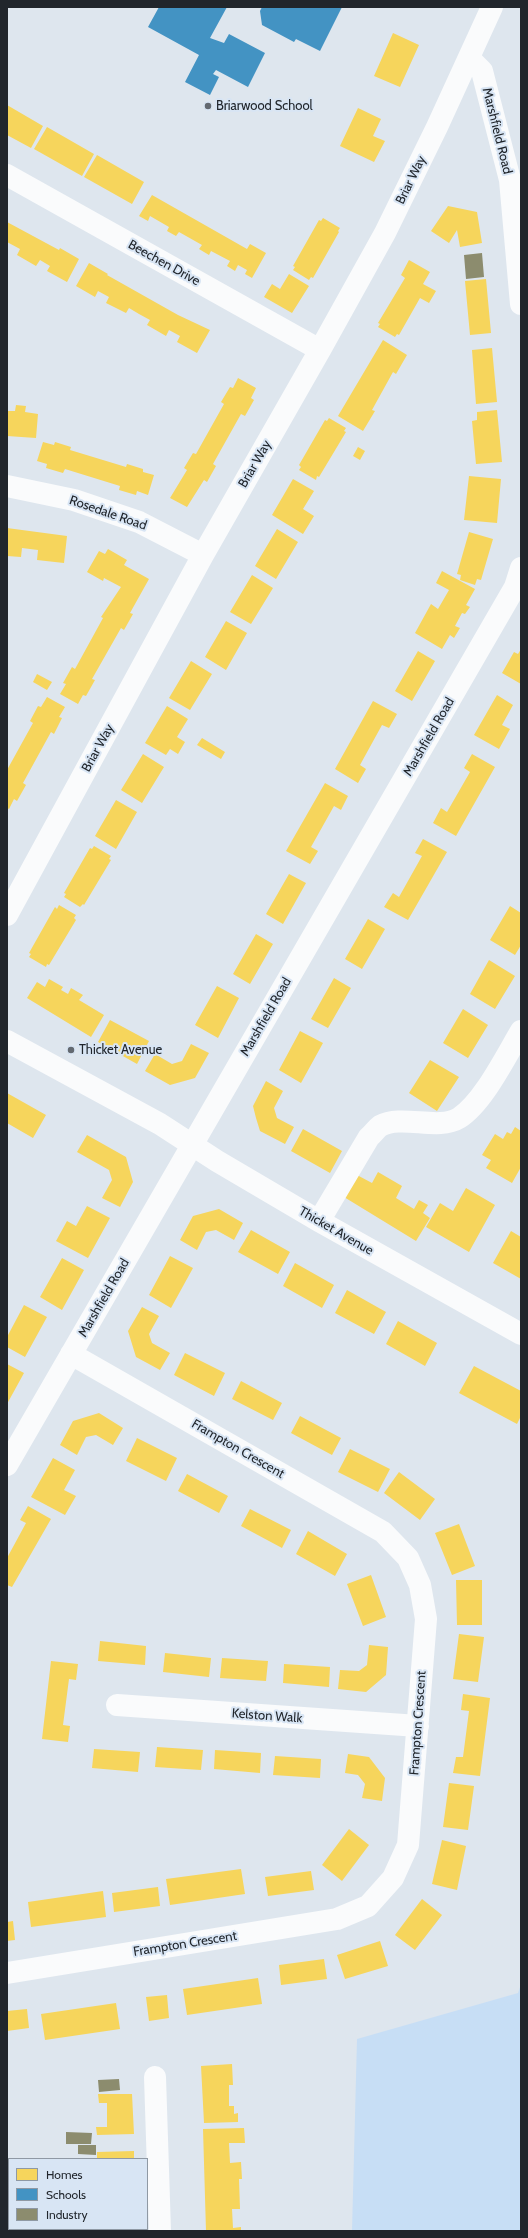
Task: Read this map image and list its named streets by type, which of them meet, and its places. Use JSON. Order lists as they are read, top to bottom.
{
  "streets": {
    "street": [
      "Marshfield Road",
      "Briar Way",
      "Beechen Drive",
      "Rosedale Road",
      "Thicket Avenue",
      "Frampton Crescent",
      "Kelston Walk"
    ]
  },
  "crossings": [
    ["Marshfield Road", "Briar Way"],
    ["Marshfield Road", "Thicket Avenue"],
    ["Marshfield Road", "Frampton Crescent"],
    ["Briar Way", "Beechen Drive"],
    ["Briar Way", "Rosedale Road"],
    ["Frampton Crescent", "Kelston Walk"]
  ],
  "places": ["Briarwood School", "Thicket Avenue"],
  "legend": ["Homes", "Schools", "Industry"]
}
